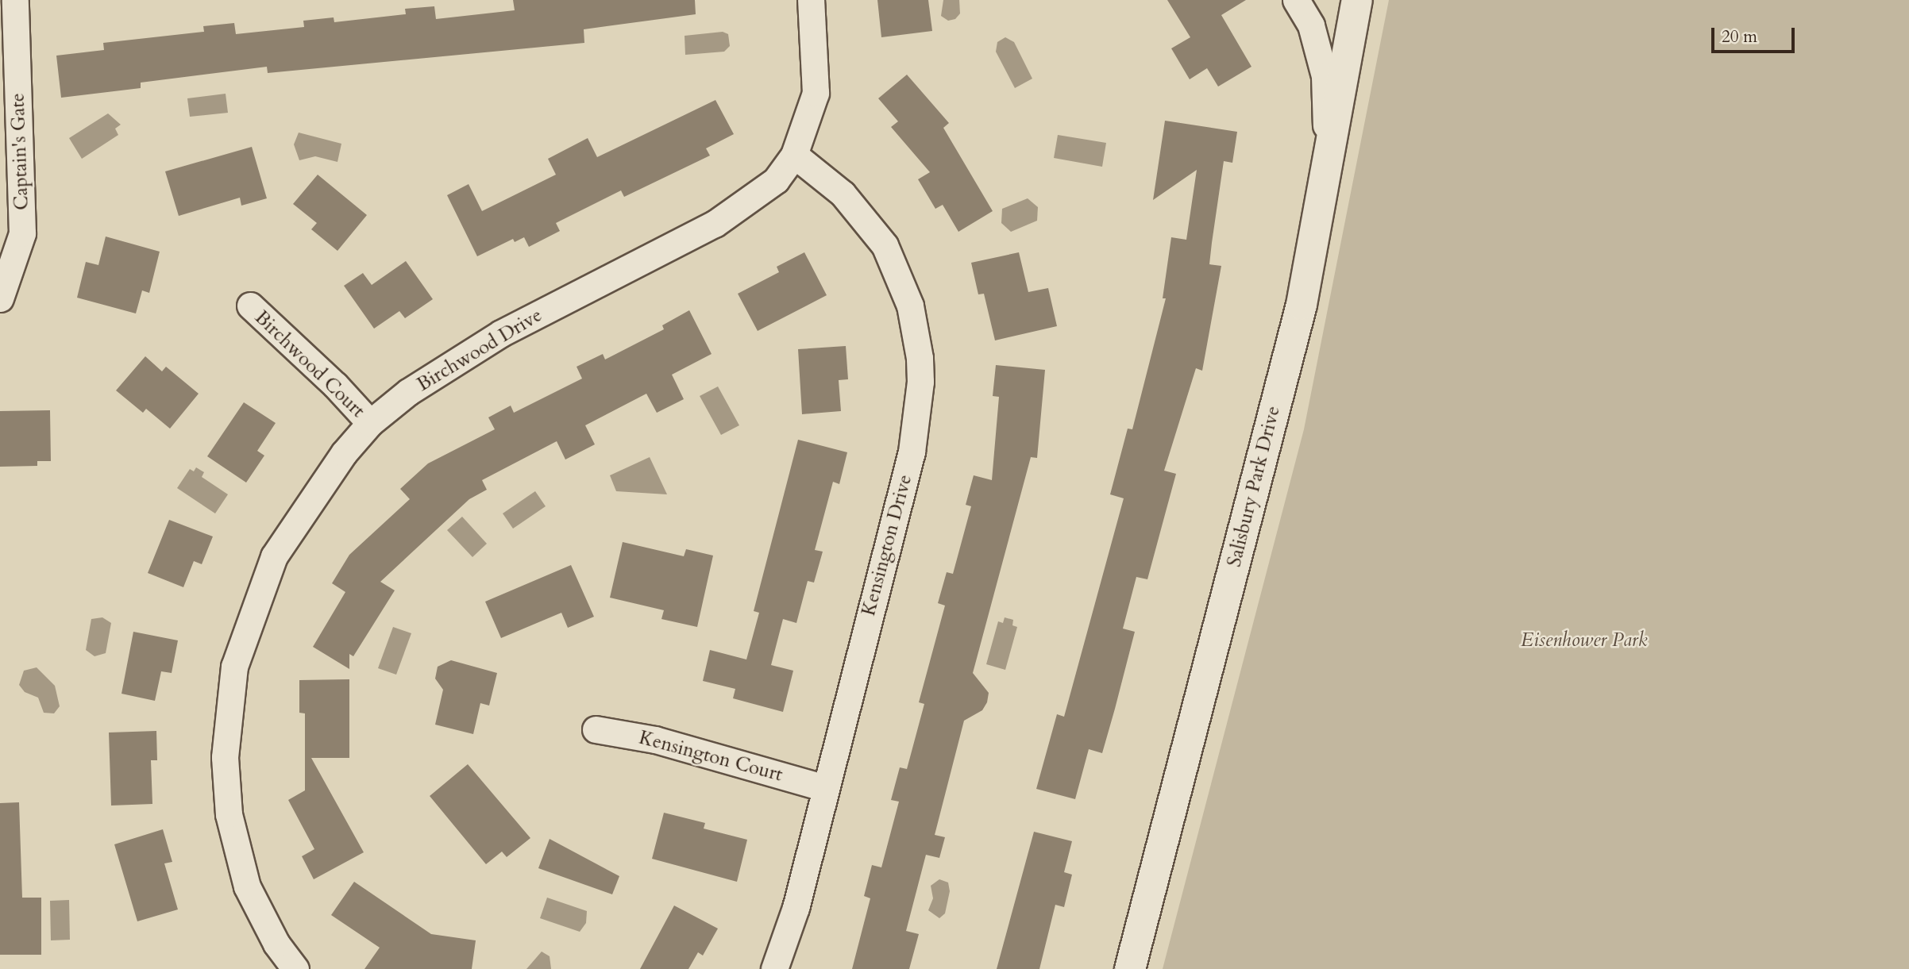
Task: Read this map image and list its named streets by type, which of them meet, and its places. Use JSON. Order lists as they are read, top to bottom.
{
  "streets": {
    "main road": ["Salisbury Park Drive"],
    "street": [
      "Captain's Gate",
      "Birchwood Drive",
      "Birchwood Court",
      "Kensington Drive",
      "Kensington Court"
    ]
  },
  "crossings": [
    ["Birchwood Drive", "Birchwood Court"],
    ["Birchwood Drive", "Kensington Drive"],
    ["Kensington Drive", "Kensington Court"]
  ],
  "parks": ["Eisenhower Park"],
  "scale_bar": "20 m"
}
